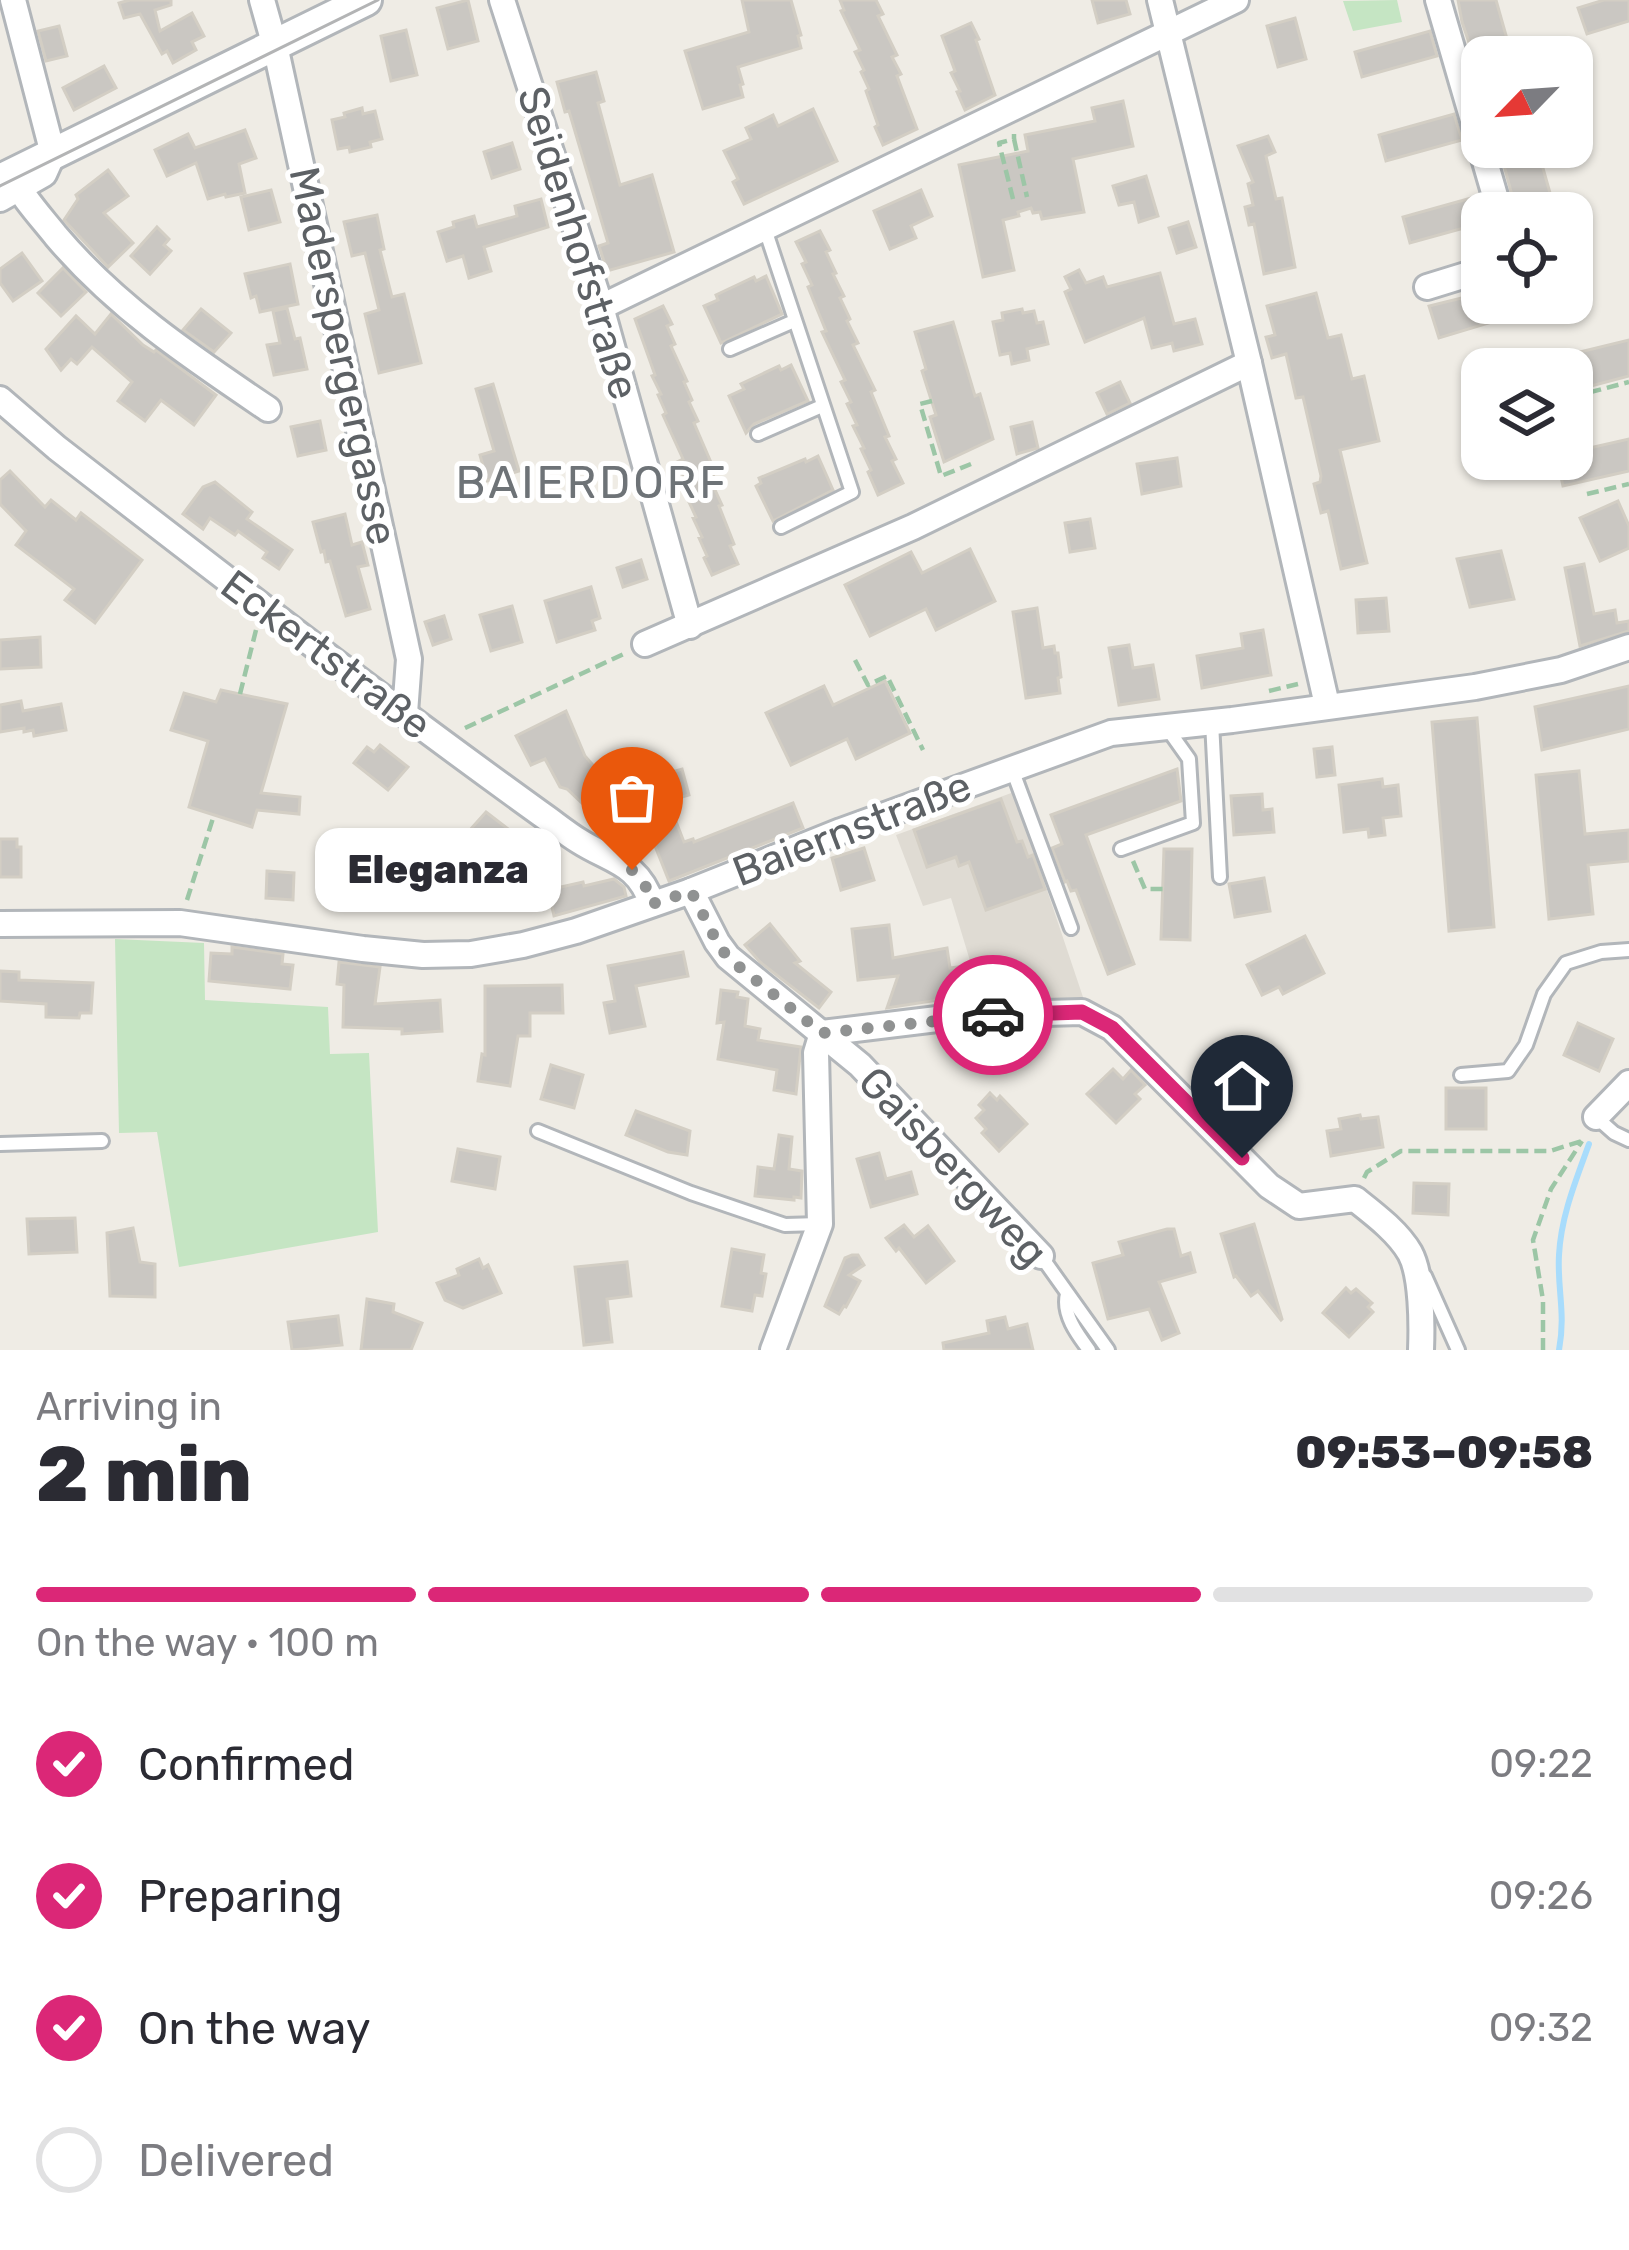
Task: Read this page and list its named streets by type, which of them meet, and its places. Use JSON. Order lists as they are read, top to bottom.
{
  "streets": {
    "street": [
      "Seidenhofstraße",
      "Maderspergergasse",
      "Eckertstraße",
      "Baiernstraße",
      "Gaisbergweg"
    ]
  },
  "crossings": [
    ["Maderspergergasse", "Eckertstraße"],
    ["Eckertstraße", "Baiernstraße"],
    ["Baiernstraße", "Gaisbergweg"]
  ],
  "districts": ["BAIERDORF"],
  "places": ["Eleganza"],
  "north": "bottom left",
  "page": {
    "bubble": "Eleganza",
    "heading": ["2 min", "Arriving in", "09:53–09:58"],
    "bar": "On the way · 100 m",
    "list": [
      ["Confirmed", "09:22"],
      ["Preparing", "09:26"],
      ["On the way", "09:32"],
      "Delivered"
    ]
  }
}
